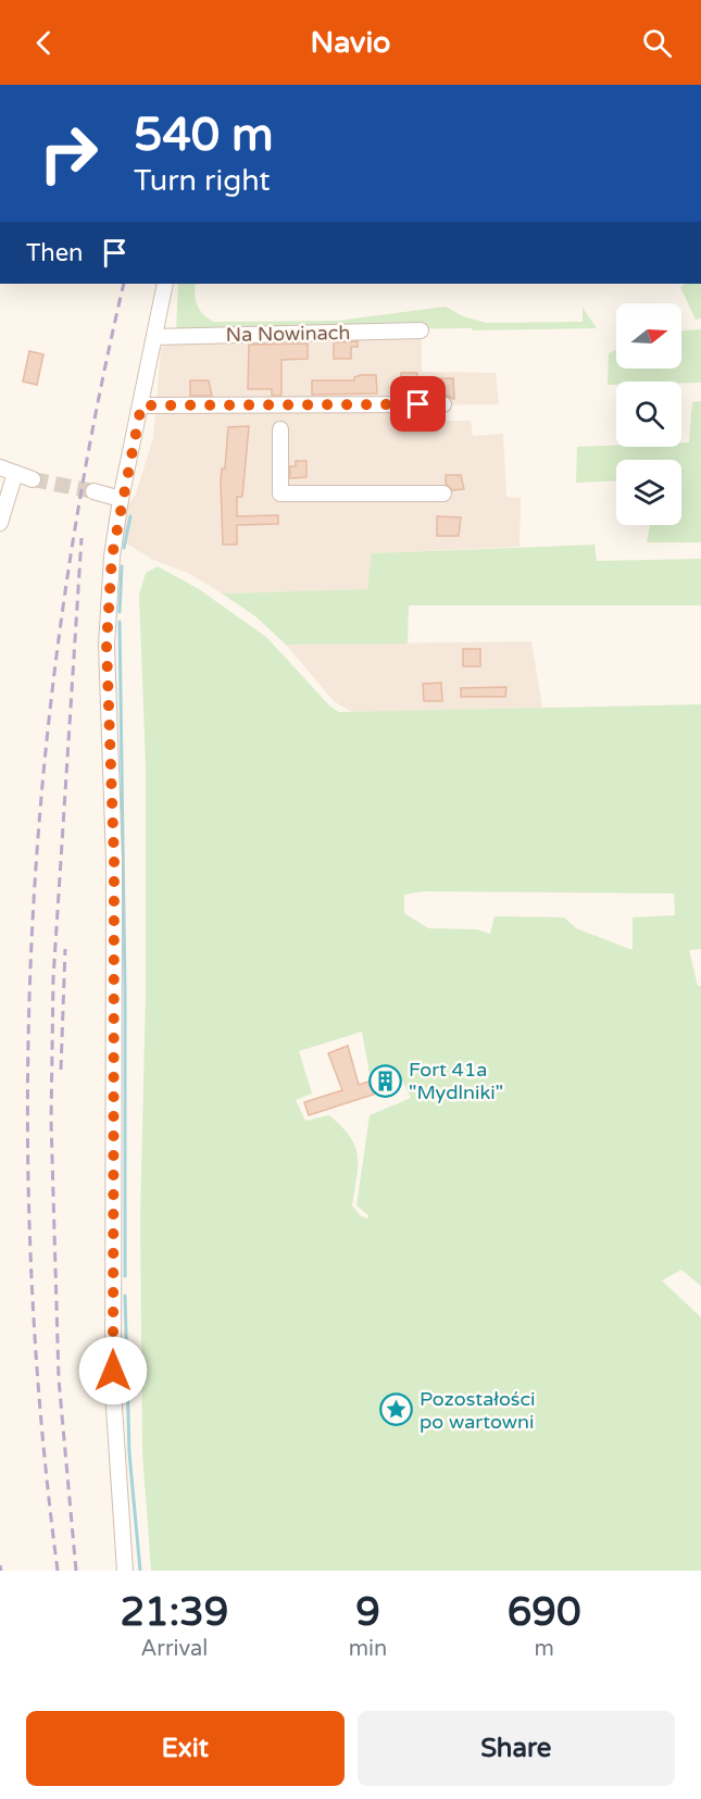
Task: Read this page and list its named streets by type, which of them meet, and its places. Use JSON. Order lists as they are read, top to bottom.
{
  "streets": {
    "street": ["Na Nowinach"]
  },
  "places": {
    "building": ["Fort 41a \"Mydlniki\""],
    "place": ["Pozostałości po wartowni"]
  },
  "north": "right",
  "page": {
    "header": "Navio",
    "turn": ["540 m", "Turn right"],
    "then": "Then",
    "eta": [
      "21:39",
      "Arrival",
      "9",
      "min",
      "690",
      "m"
    ],
    "buttons": ["Exit", "Share"]
  }
}
